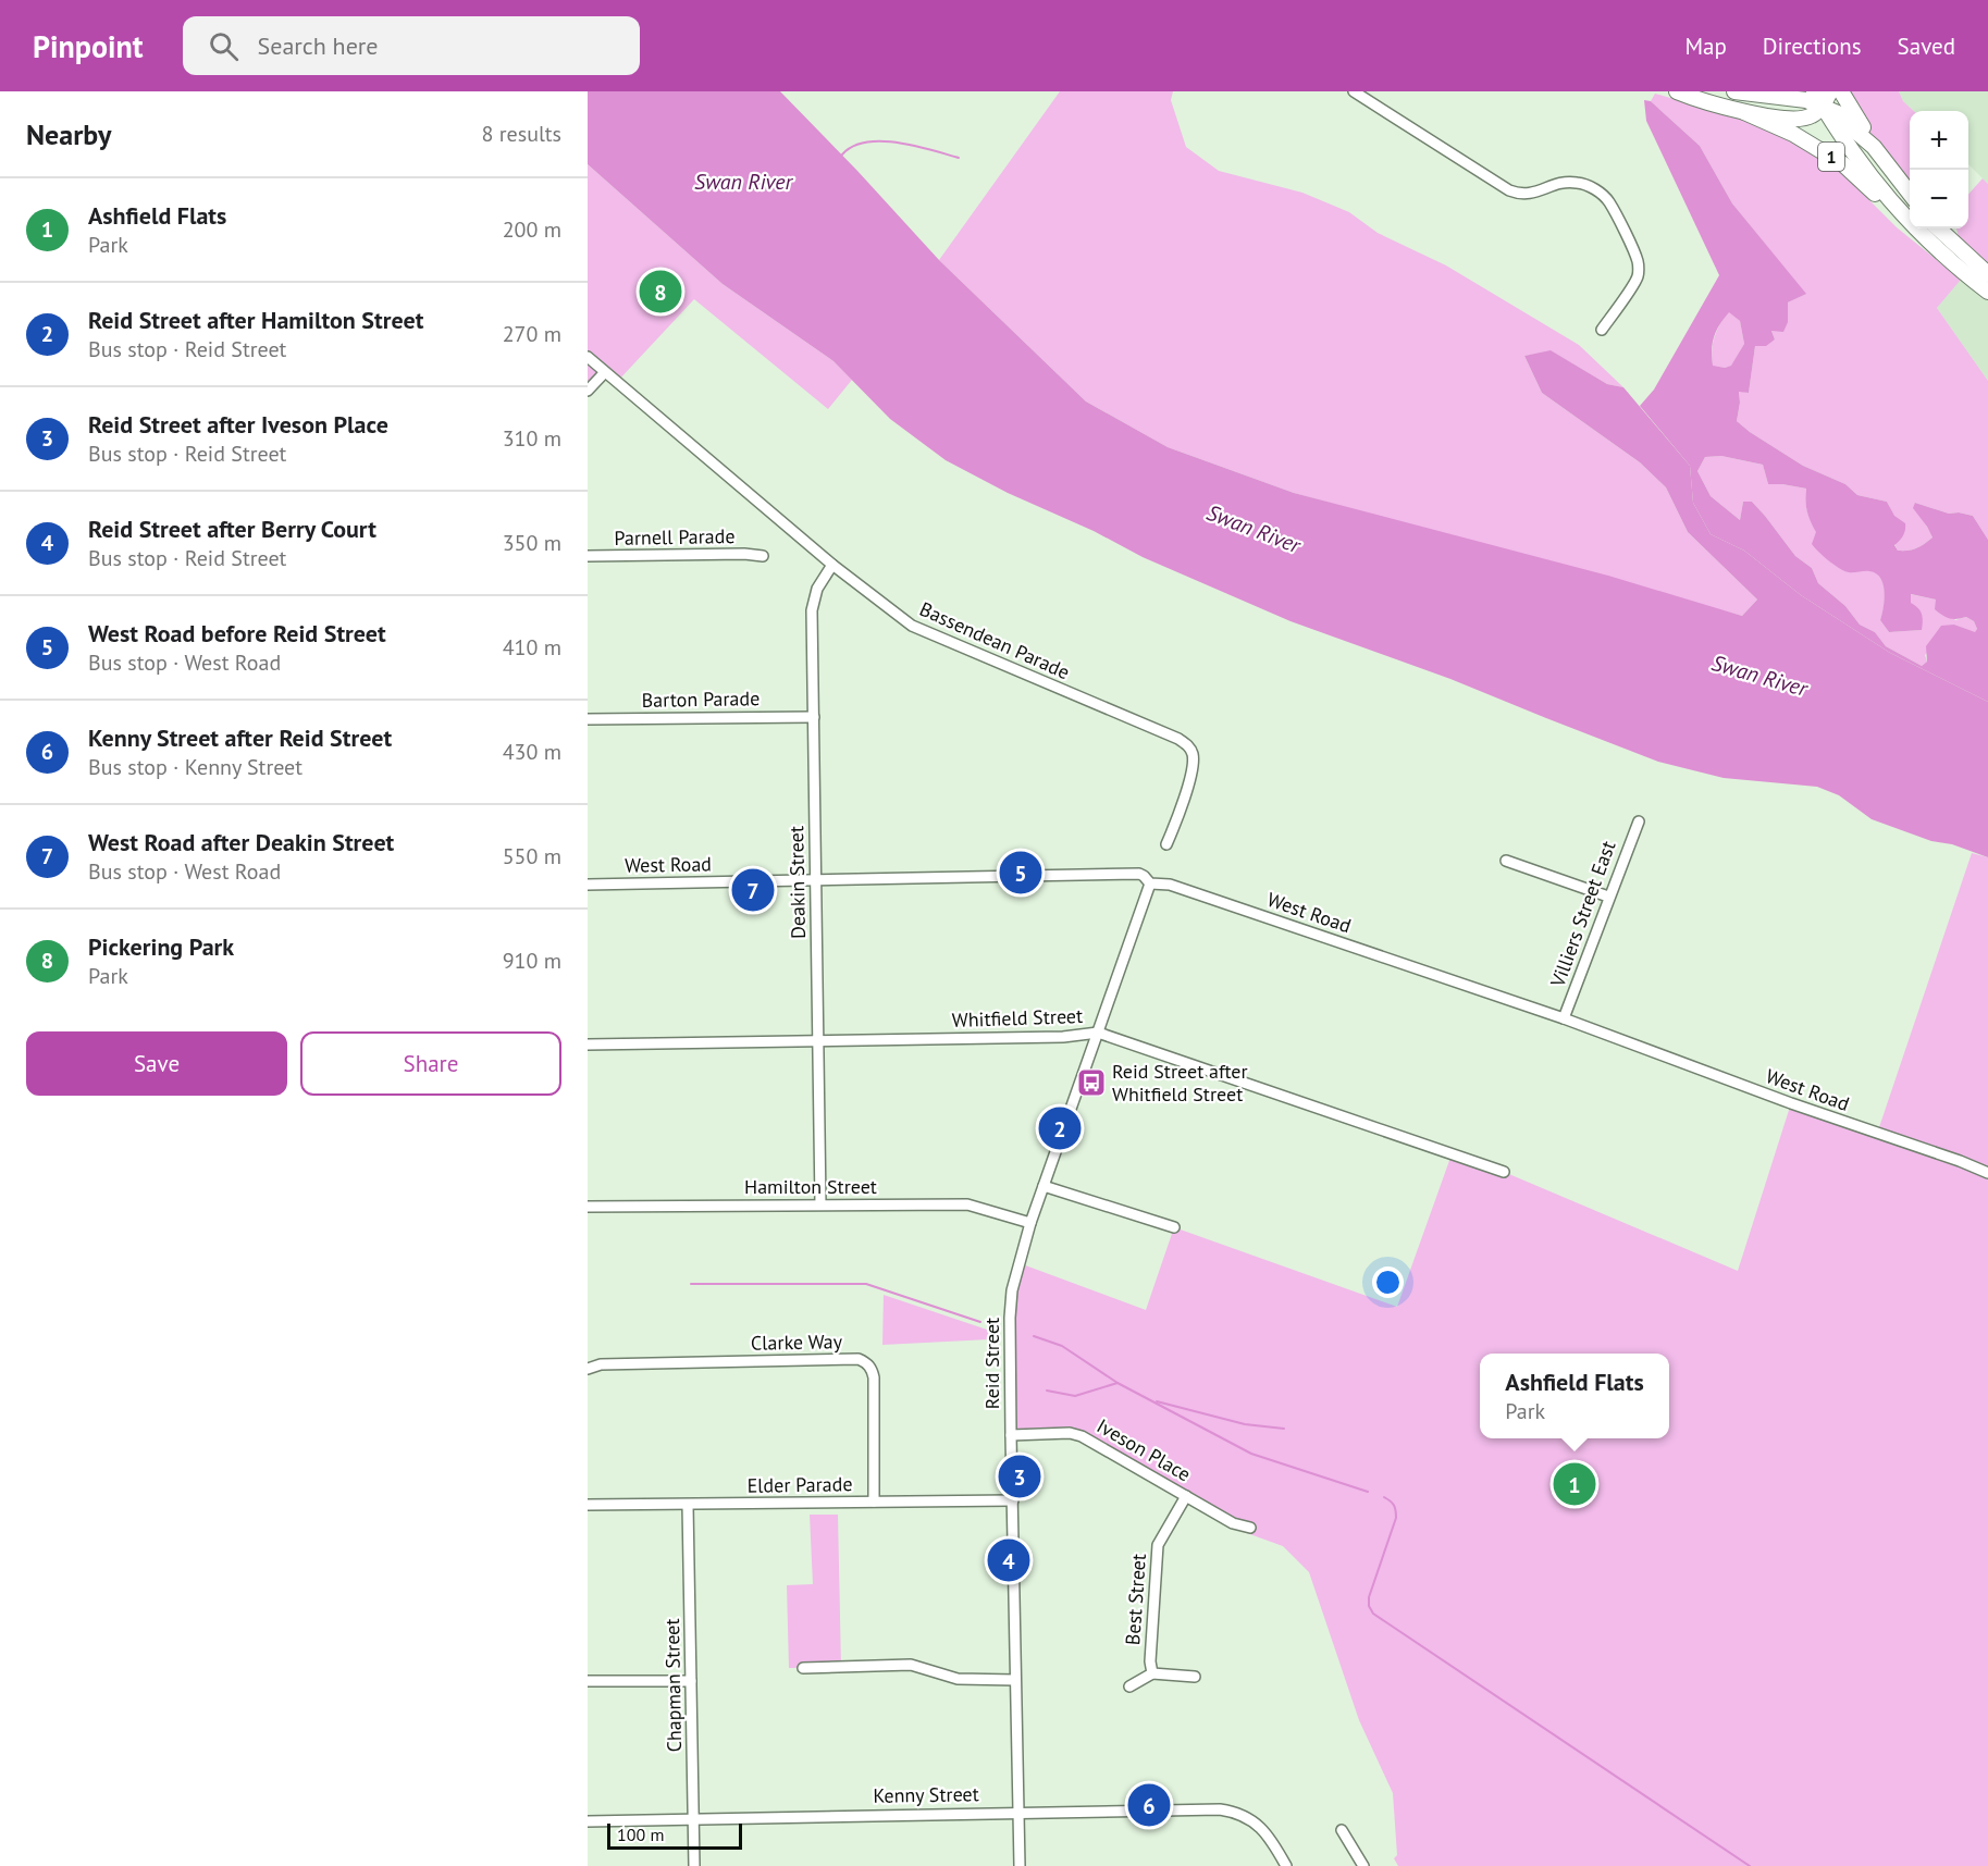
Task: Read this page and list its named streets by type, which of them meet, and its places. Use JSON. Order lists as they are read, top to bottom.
{
  "streets": {
    "highway": ["1"],
    "street": [
      "Parnell Parade",
      "Bassendean Parade",
      "Barton Parade",
      "West Road",
      "Deakin Street",
      "Villiers Street East",
      "Whitfield Street",
      "Hamilton Street",
      "Clarke Way",
      "Reid Street",
      "Iveson Place",
      "Elder Parade",
      "Best Street",
      "Chapman Street",
      "Kenny Street"
    ]
  },
  "crossings": [
    ["Bassendean Parade", "Deakin Street"],
    ["Barton Parade", "Deakin Street"],
    ["West Road", "Deakin Street"],
    ["West Road", "Villiers Street East"],
    ["West Road", "Reid Street"],
    ["Deakin Street", "Whitfield Street"],
    ["Deakin Street", "Hamilton Street"],
    ["Whitfield Street", "Reid Street"],
    ["Hamilton Street", "Reid Street"],
    ["Clarke Way", "Elder Parade"],
    ["Reid Street", "Iveson Place"],
    ["Reid Street", "Elder Parade"],
    ["Reid Street", "Kenny Street"],
    ["Iveson Place", "Best Street"],
    ["Elder Parade", "Chapman Street"],
    ["Chapman Street", "Kenny Street"]
  ],
  "water": ["Swan River"],
  "places": {
    "bus stop": ["Reid Street after Whitfield Street"]
  },
  "scale_bar": "100 m",
  "page": {
    "header": "Pinpoint",
    "search": "Search here",
    "nav": ["Map", "Directions", "Saved"],
    "heading": ["Nearby", "8 results"],
    "map_buttons": ["+", "−"],
    "list": [
      {
        "mark": "1",
        "name": "Ashfield Flats",
        "note": "Park",
        "value": "200 m"
      },
      {
        "mark": "2",
        "name": "Reid Street after Hamilton Street",
        "note": "Bus stop · Reid Street",
        "value": "270 m"
      },
      {
        "mark": "3",
        "name": "Reid Street after Iveson Place",
        "note": "Bus stop · Reid Street",
        "value": "310 m"
      },
      {
        "mark": "4",
        "name": "Reid Street after Berry Court",
        "note": "Bus stop · Reid Street",
        "value": "350 m"
      },
      {
        "mark": "5",
        "name": "West Road before Reid Street",
        "note": "Bus stop · West Road",
        "value": "410 m"
      },
      {
        "mark": "6",
        "name": "Kenny Street after Reid Street",
        "note": "Bus stop · Kenny Street",
        "value": "430 m"
      },
      {
        "mark": "7",
        "name": "West Road after Deakin Street",
        "note": "Bus stop · West Road",
        "value": "550 m"
      },
      {
        "mark": "8",
        "name": "Pickering Park",
        "note": "Park",
        "value": "910 m"
      }
    ],
    "pins": [
      "8",
      "5",
      "7",
      "2",
      "3",
      "1",
      "4",
      "6"
    ],
    "buttons": ["Save", "Share"],
    "popup": ["Ashfield Flats", "Park"],
    "scale": "100 m"
  }
}
